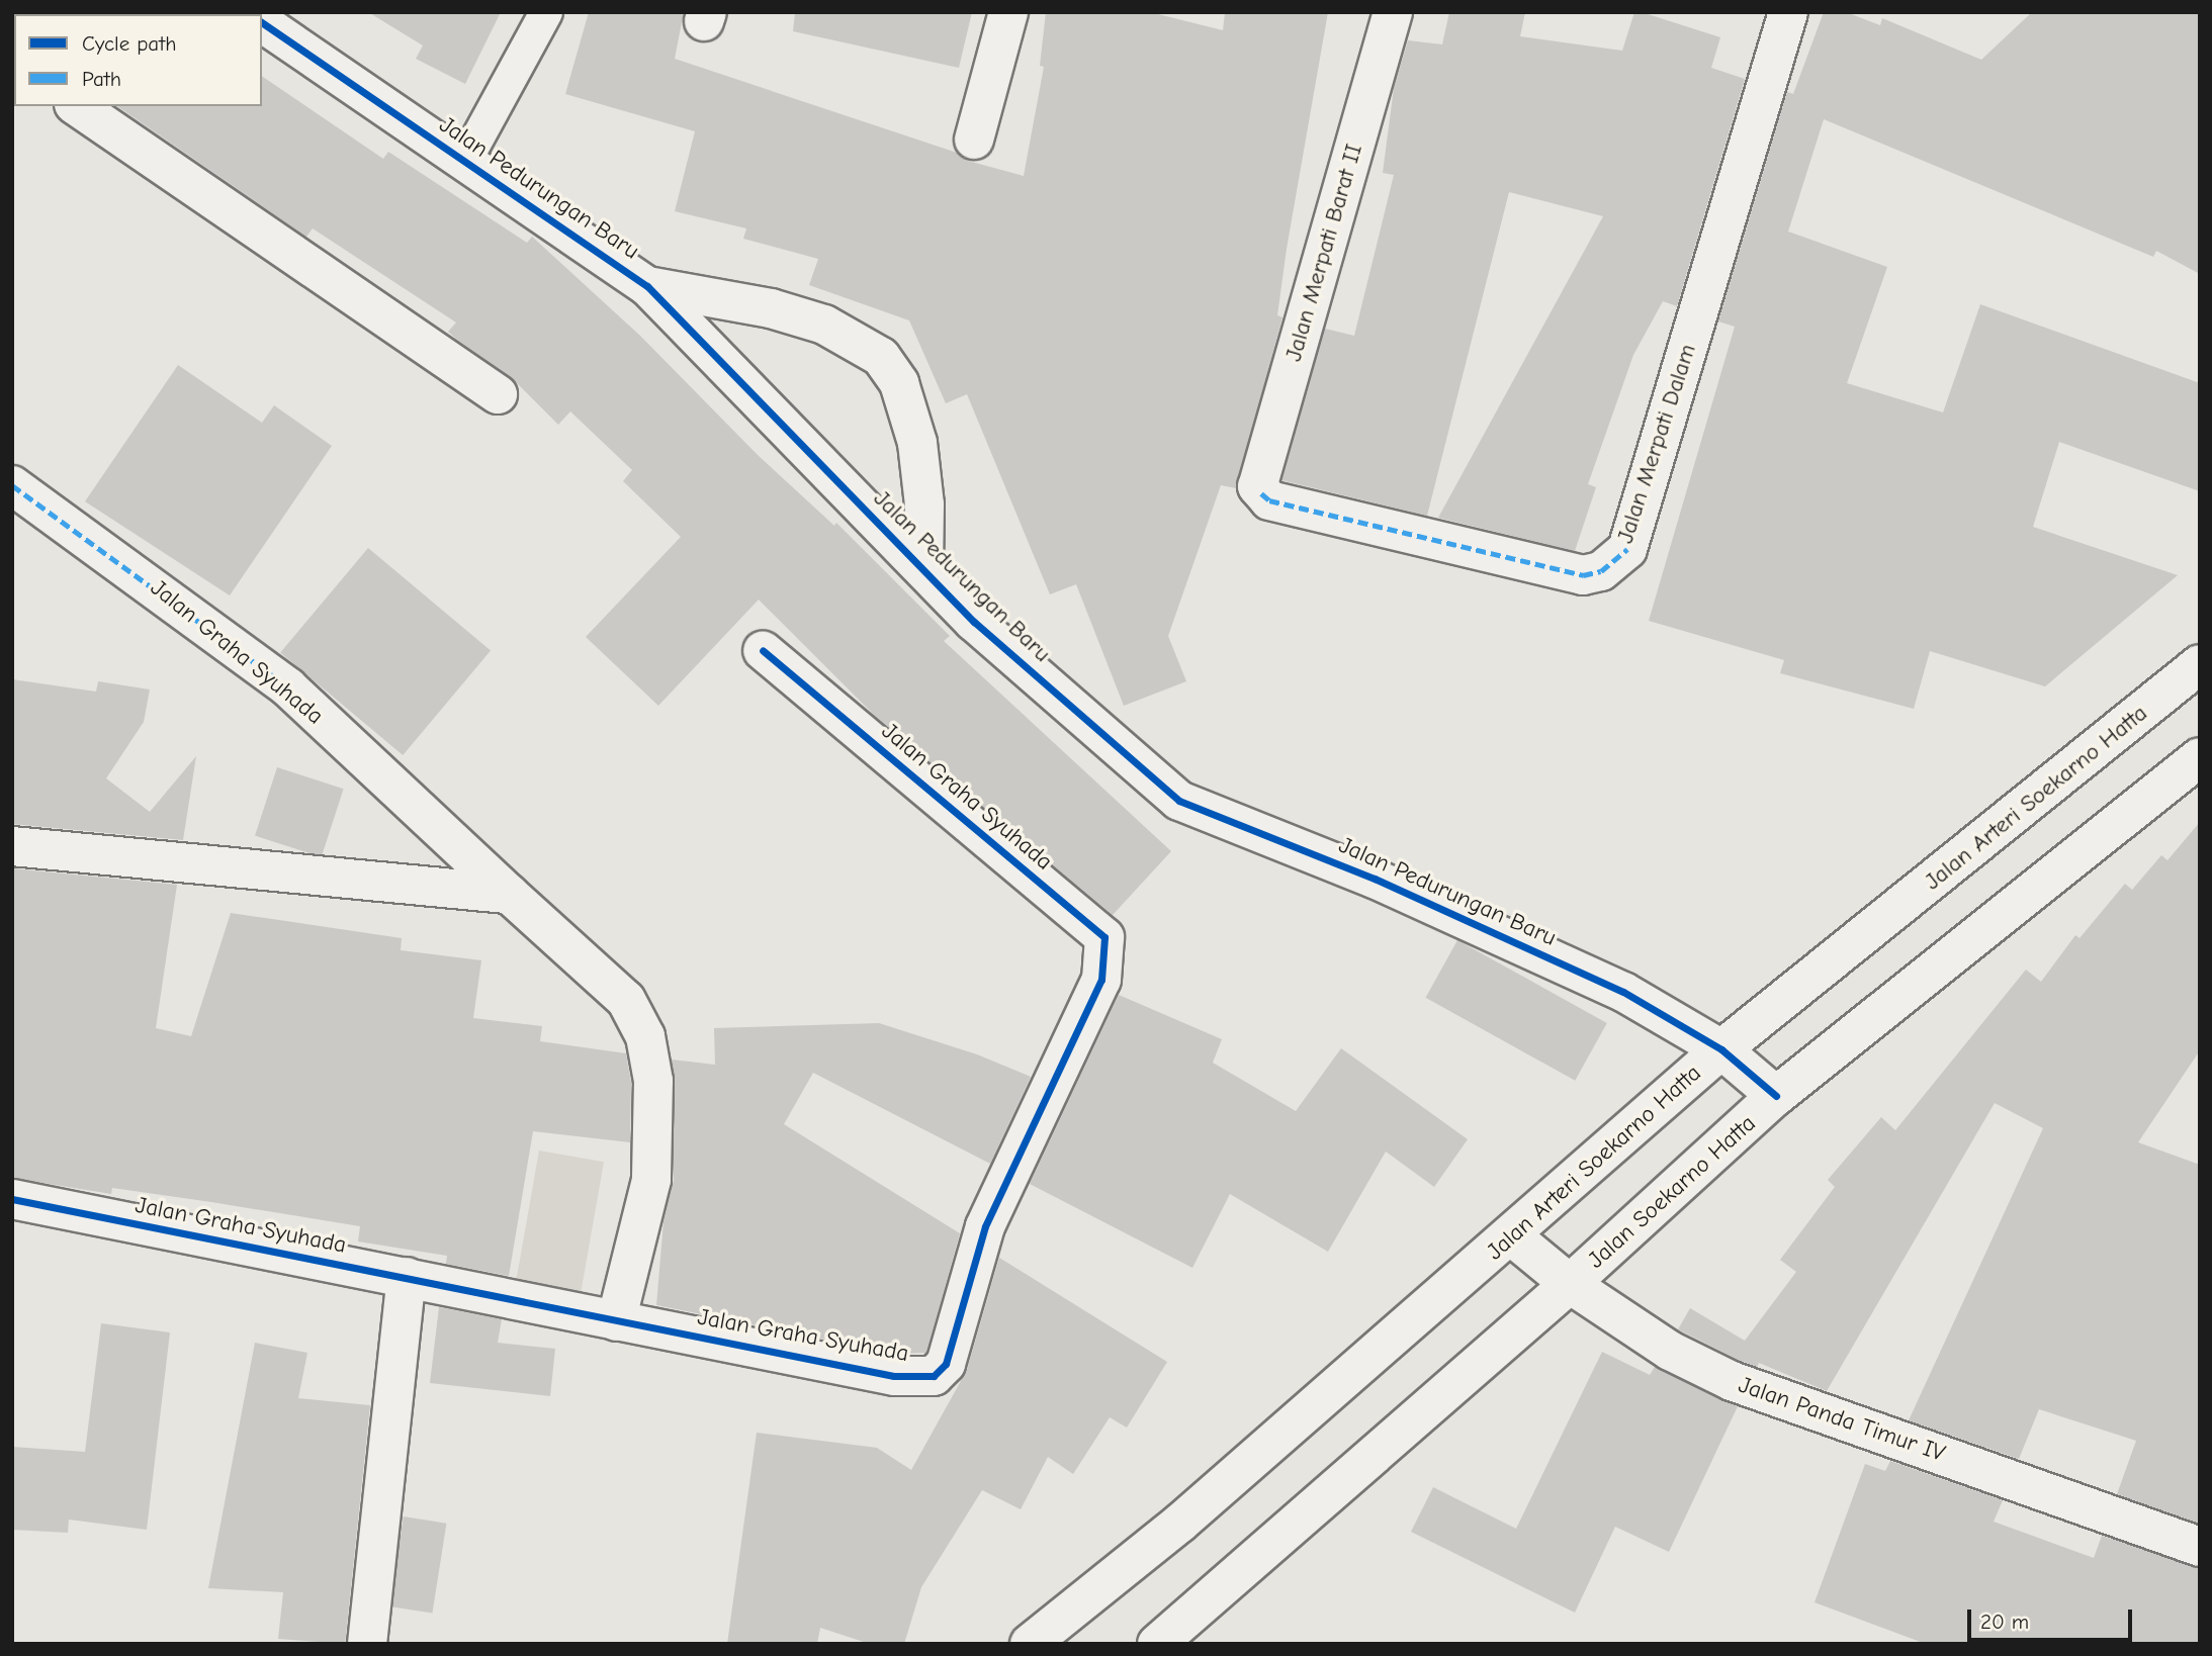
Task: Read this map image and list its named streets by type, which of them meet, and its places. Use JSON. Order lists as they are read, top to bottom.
{
  "streets": {
    "street": [
      "Jalan Pedurungan Baru",
      "Jalan Merpati Barat II",
      "Jalan Merpati Dalam",
      "Jalan Graha Syuhada",
      "Jalan Arteri Soekarno Hatta",
      "Jalan Soekarno Hatta",
      "Jalan Panda Timur IV"
    ]
  },
  "crossings": [
    ["Jalan Pedurungan Baru", "Jalan Arteri Soekarno Hatta"],
    ["Jalan Pedurungan Baru", "Jalan Soekarno Hatta"],
    ["Jalan Merpati Barat II", "Jalan Merpati Dalam"],
    ["Jalan Arteri Soekarno Hatta", "Jalan Panda Timur IV"],
    ["Jalan Soekarno Hatta", "Jalan Panda Timur IV"]
  ],
  "legend": ["Cycle path", "Path"],
  "scale_bar": "20 m"
}
